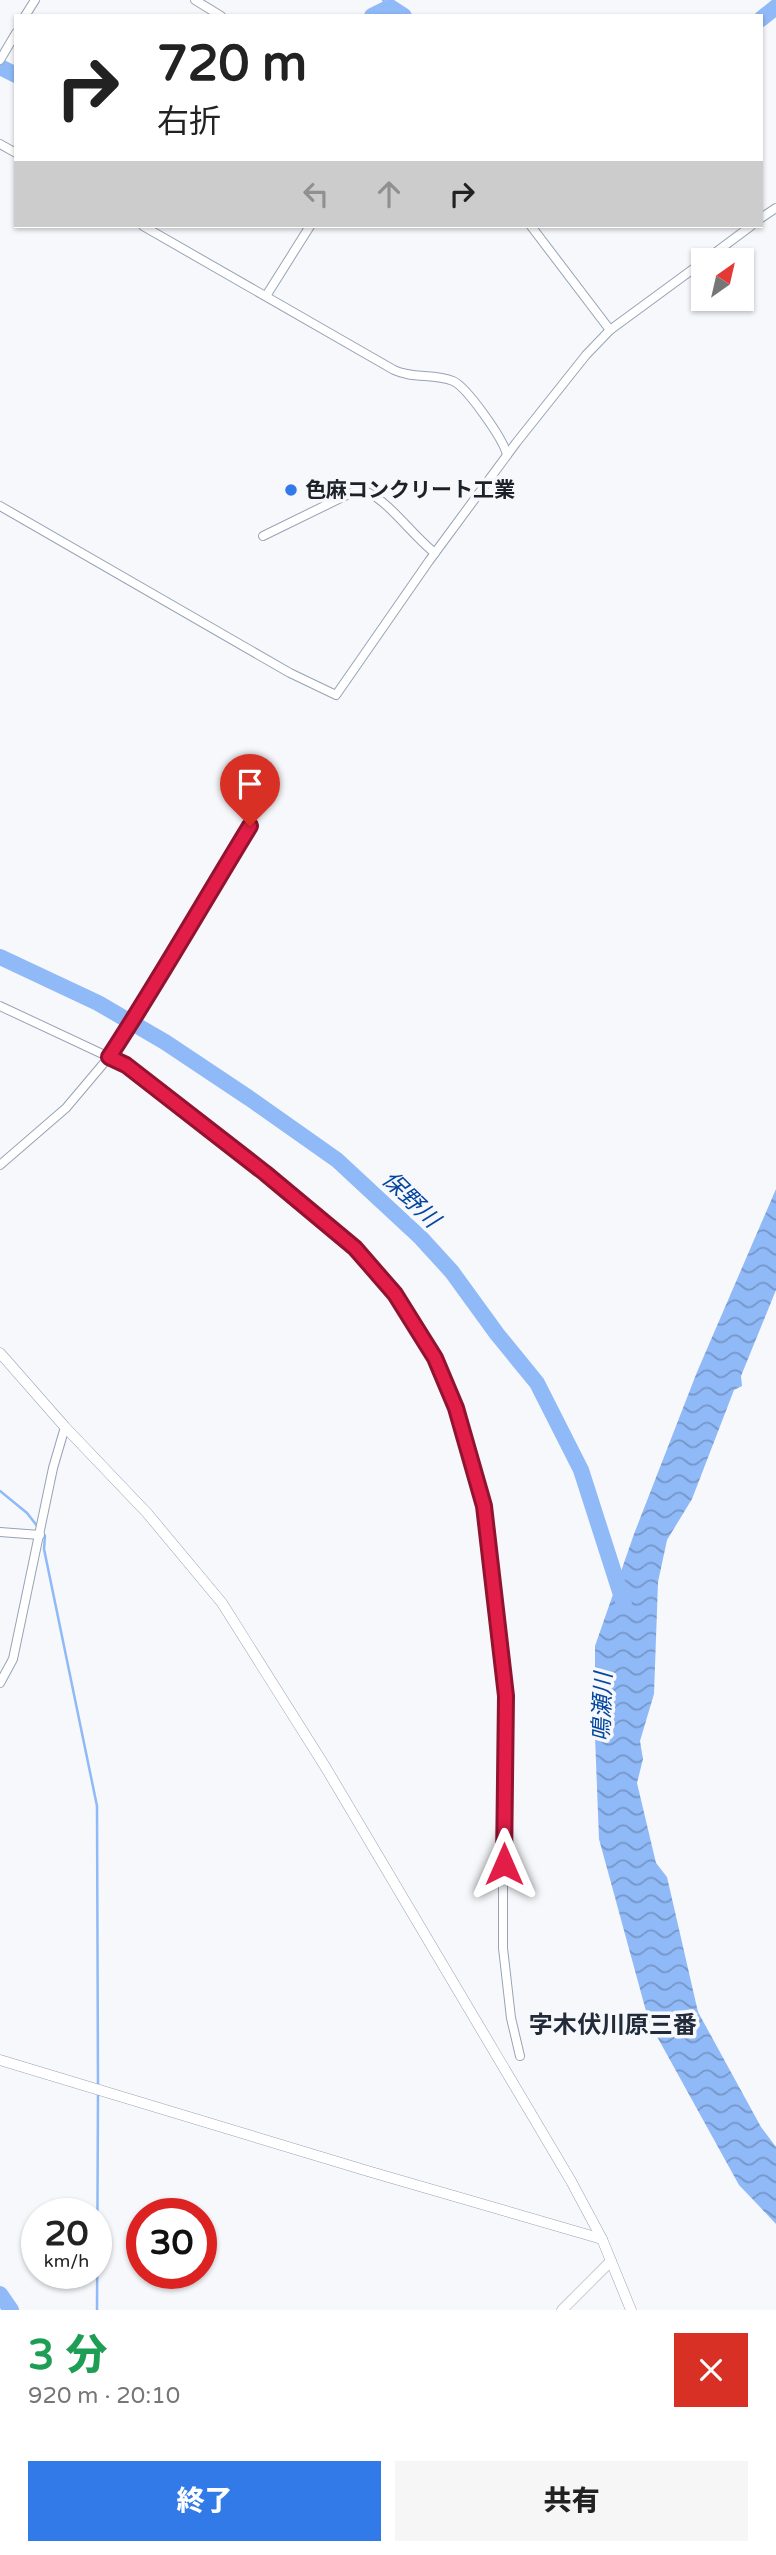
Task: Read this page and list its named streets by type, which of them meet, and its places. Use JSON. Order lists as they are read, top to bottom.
{
  "districts": ["字木伏川原三番"],
  "water": ["保野川", "鳴瀬川"],
  "places": ["色麻コンクリート工業"],
  "north": "top right",
  "page": {
    "turn": ["720 m", "右折"],
    "speed": "20 km/h",
    "limit": "30",
    "heading": ["3 分", "920 m · 20:10"],
    "buttons": ["終了", "共有"]
  }
}
